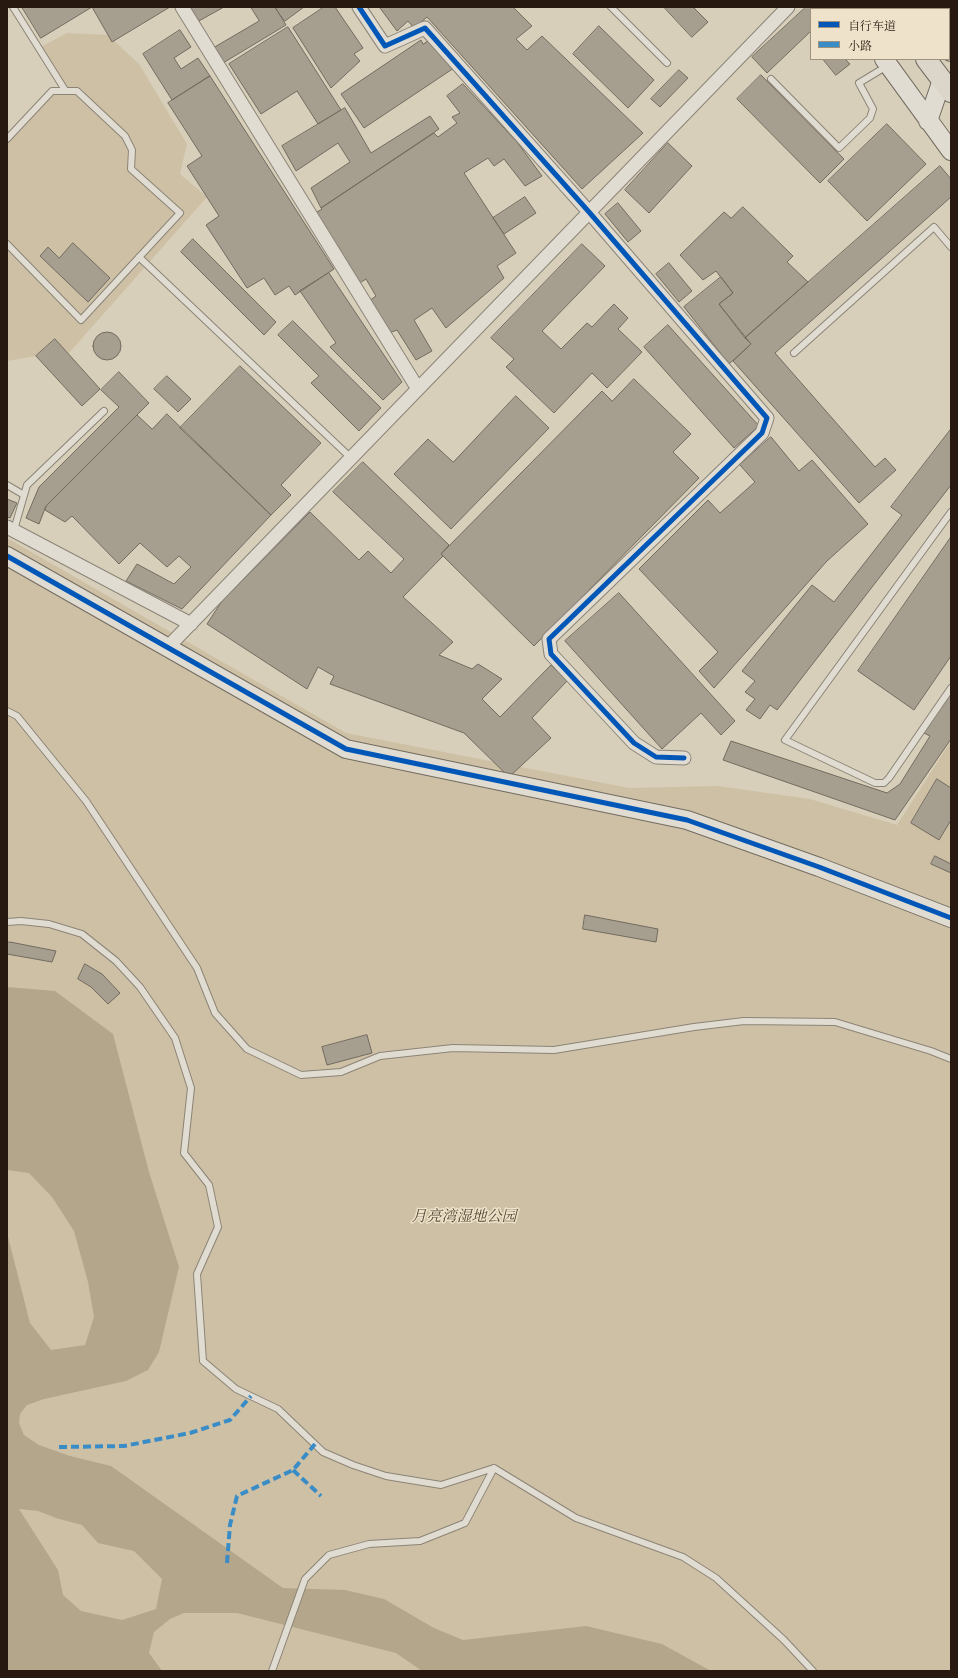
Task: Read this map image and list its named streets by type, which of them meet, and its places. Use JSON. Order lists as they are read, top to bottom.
{
  "parks": ["月亮湾湿地公园"],
  "legend": ["自行车道", "小路"]
}
